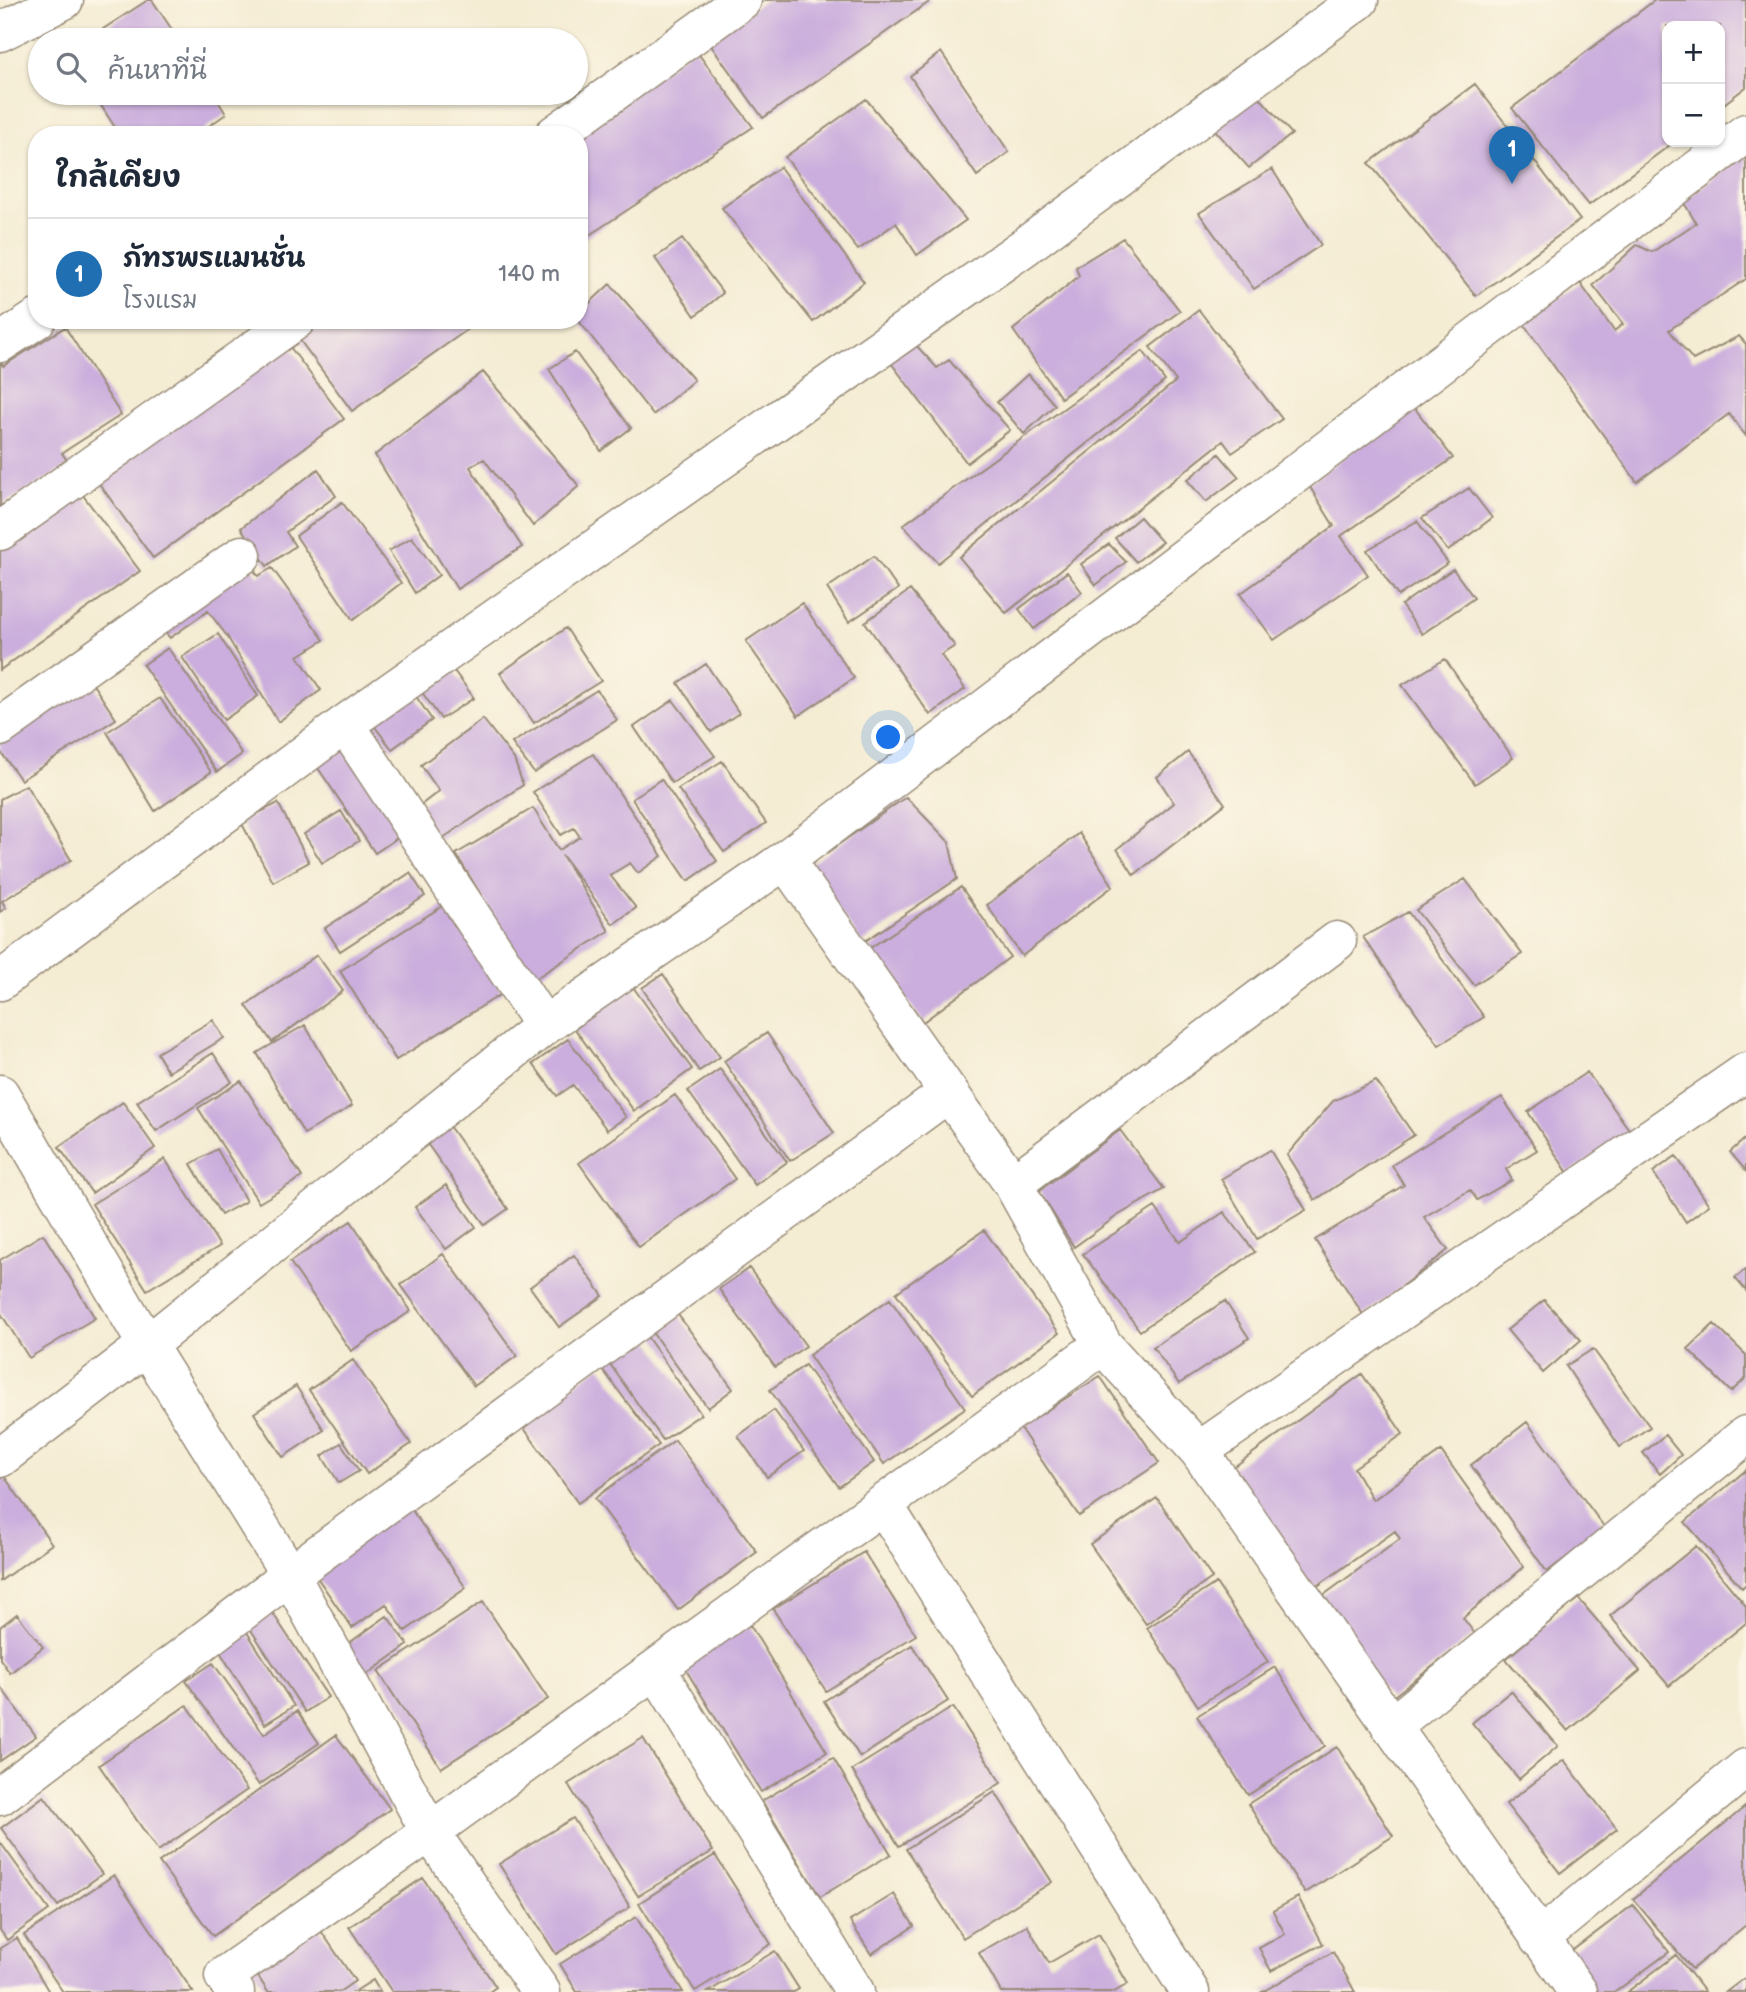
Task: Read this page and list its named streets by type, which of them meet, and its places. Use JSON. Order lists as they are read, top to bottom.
{
  "page": {
    "map_buttons": ["+", "−"],
    "search": "ค้นหาที่นี่",
    "pins": "1",
    "heading": "ใกล้เคียง",
    "list": [
      {
        "mark": "1",
        "name": "ภัทรพรแมนชั่น",
        "note": "โรงแรม",
        "value": "140 m"
      }
    ]
  }
}
